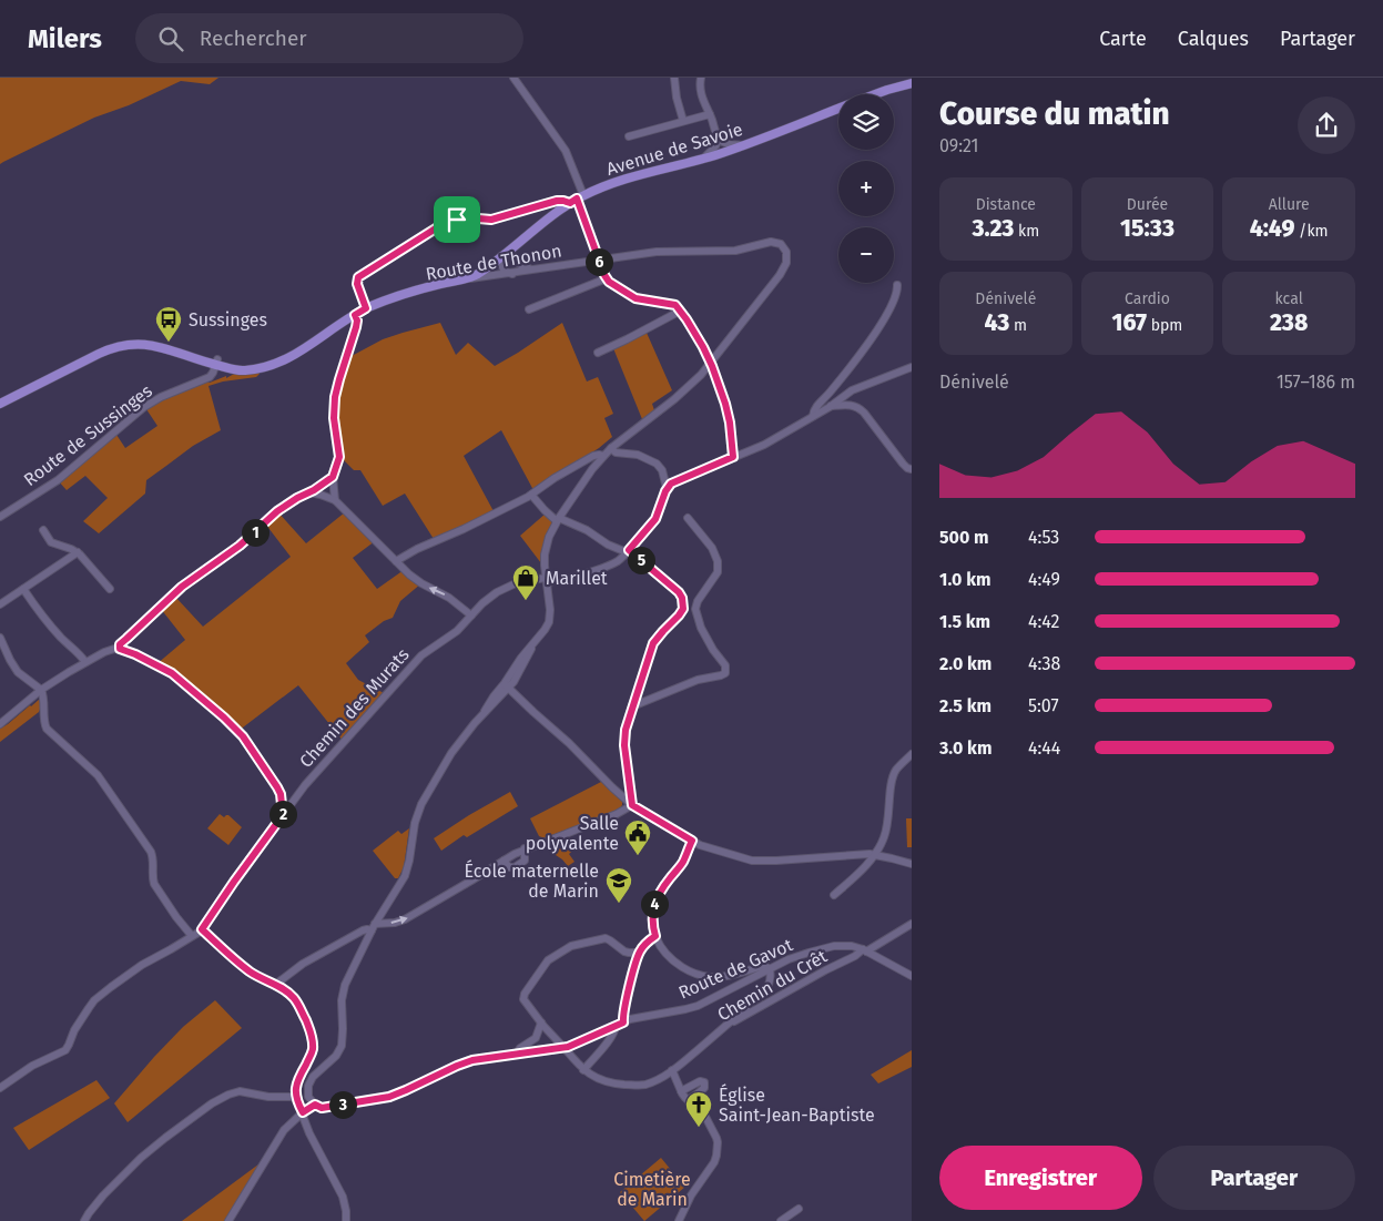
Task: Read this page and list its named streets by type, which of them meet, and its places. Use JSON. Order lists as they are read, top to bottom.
{
  "streets": {
    "main road": ["Avenue de Savoie", "Route de Thonon"],
    "street": [
      "Route de Sussinges",
      "Chemin des Murats",
      "Route de Gavot",
      "Chemin du Crêt"
    ]
  },
  "crossings": [
    ["Avenue de Savoie", "Route de Thonon"],
    ["Route de Thonon", "Route de Sussinges"],
    ["Route de Thonon", "Chemin des Murats"],
    ["Route de Thonon", "Route de Gavot"],
    ["Route de Gavot", "Chemin du Crêt"]
  ],
  "parks": ["Cimetière de Marin"],
  "places": {
    "bus stop": ["Sussinges"],
    "shop": ["Marillet"],
    "public building": ["Salle polyvalente"],
    "school or university": ["École maternelle de Marin"],
    "church": ["Église Saint-Jean-Baptiste"]
  },
  "page": {
    "header": "Milers",
    "search": "Rechercher",
    "nav": ["Carte", "Calques", "Partager"],
    "heading": ["Course du matin", "09:21"],
    "map_buttons": ["+", "−"],
    "stats": [
      ["Distance", "3.23 km"],
      ["Durée", "15:33"],
      ["Allure", "4:49 /km"],
      ["Dénivelé", "43 m"],
      ["Cardio", "167 bpm"],
      ["kcal", "238"]
    ],
    "pins": [
      "6",
      "1",
      "5",
      "2",
      "4",
      "3"
    ],
    "chart": ["Dénivelé", "157–186 m"],
    "list": [
      {
        "name": "500 m",
        "note": "4:53"
      },
      {
        "name": "1.0 km",
        "note": "4:49"
      },
      {
        "name": "1.5 km",
        "note": "4:42"
      },
      {
        "name": "2.0 km",
        "note": "4:38"
      },
      {
        "name": "2.5 km",
        "note": "5:07"
      },
      {
        "name": "3.0 km",
        "note": "4:44"
      }
    ],
    "buttons": ["Enregistrer", "Partager"]
  }
}
